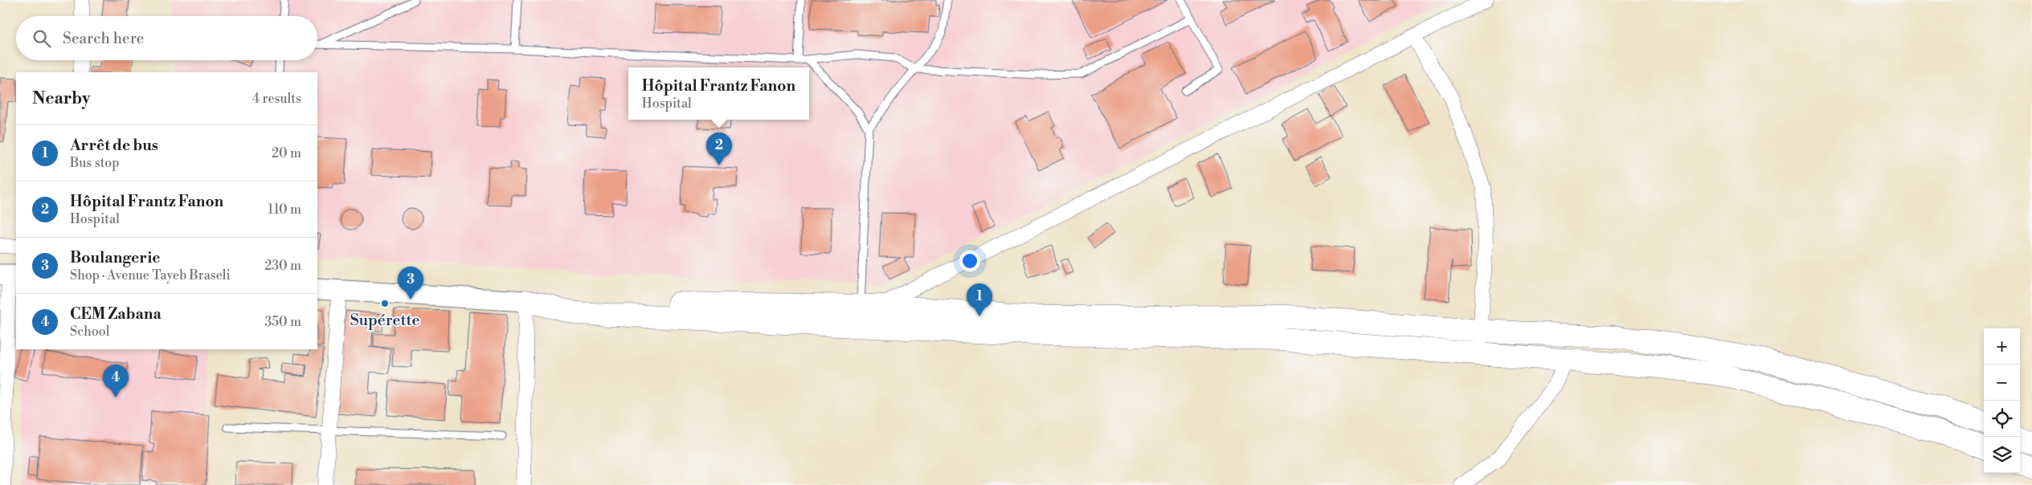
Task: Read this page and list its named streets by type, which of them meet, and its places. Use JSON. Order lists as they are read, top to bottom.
{
  "places": ["Supérette"],
  "page": {
    "search": "Search here",
    "popup": ["Hôpital Frantz Fanon", "Hospital"],
    "heading": ["Nearby", "4 results"],
    "list": [
      {
        "mark": "1",
        "name": "Arrêt de bus",
        "note": "Bus stop",
        "value": "20 m"
      },
      {
        "mark": "2",
        "name": "Hôpital Frantz Fanon",
        "note": "Hospital",
        "value": "110 m"
      },
      {
        "mark": "3",
        "name": "Boulangerie",
        "note": "Shop · Avenue Tayeb Braseli",
        "value": "230 m"
      },
      {
        "mark": "4",
        "name": "CEM Zabana",
        "note": "School",
        "value": "350 m"
      }
    ],
    "pins": [
      "2",
      "3",
      "1",
      "4"
    ],
    "map_buttons": ["+", "−"]
  }
}
